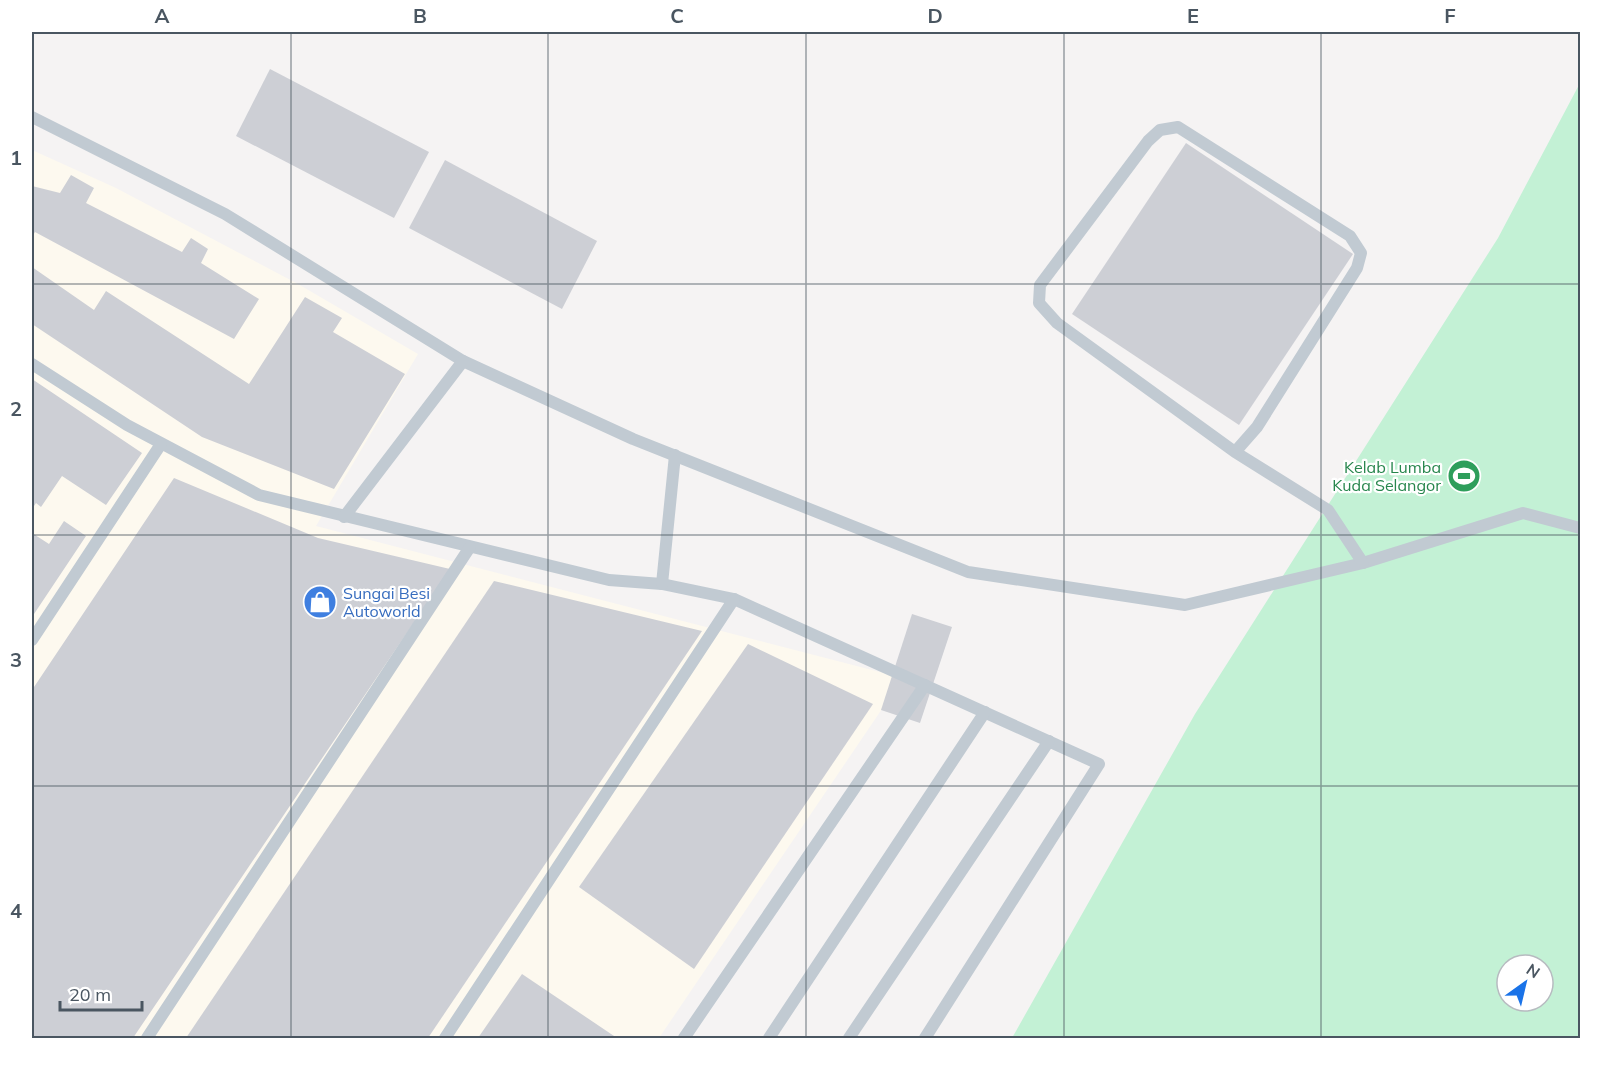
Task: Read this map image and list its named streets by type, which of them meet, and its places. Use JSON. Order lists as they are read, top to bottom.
{
  "places": {
    "sports": ["Kelab Lumba Kuda Selangor"],
    "shop": ["Sungai Besi Autoworld"]
  },
  "scale_bar": "20 m",
  "north": "top right",
  "grid": {
    "columns": [
      "A",
      "B",
      "C",
      "D",
      "E",
      "F"
    ],
    "rows": [
      "1",
      "2",
      "3",
      "4"
    ]
  }
}
